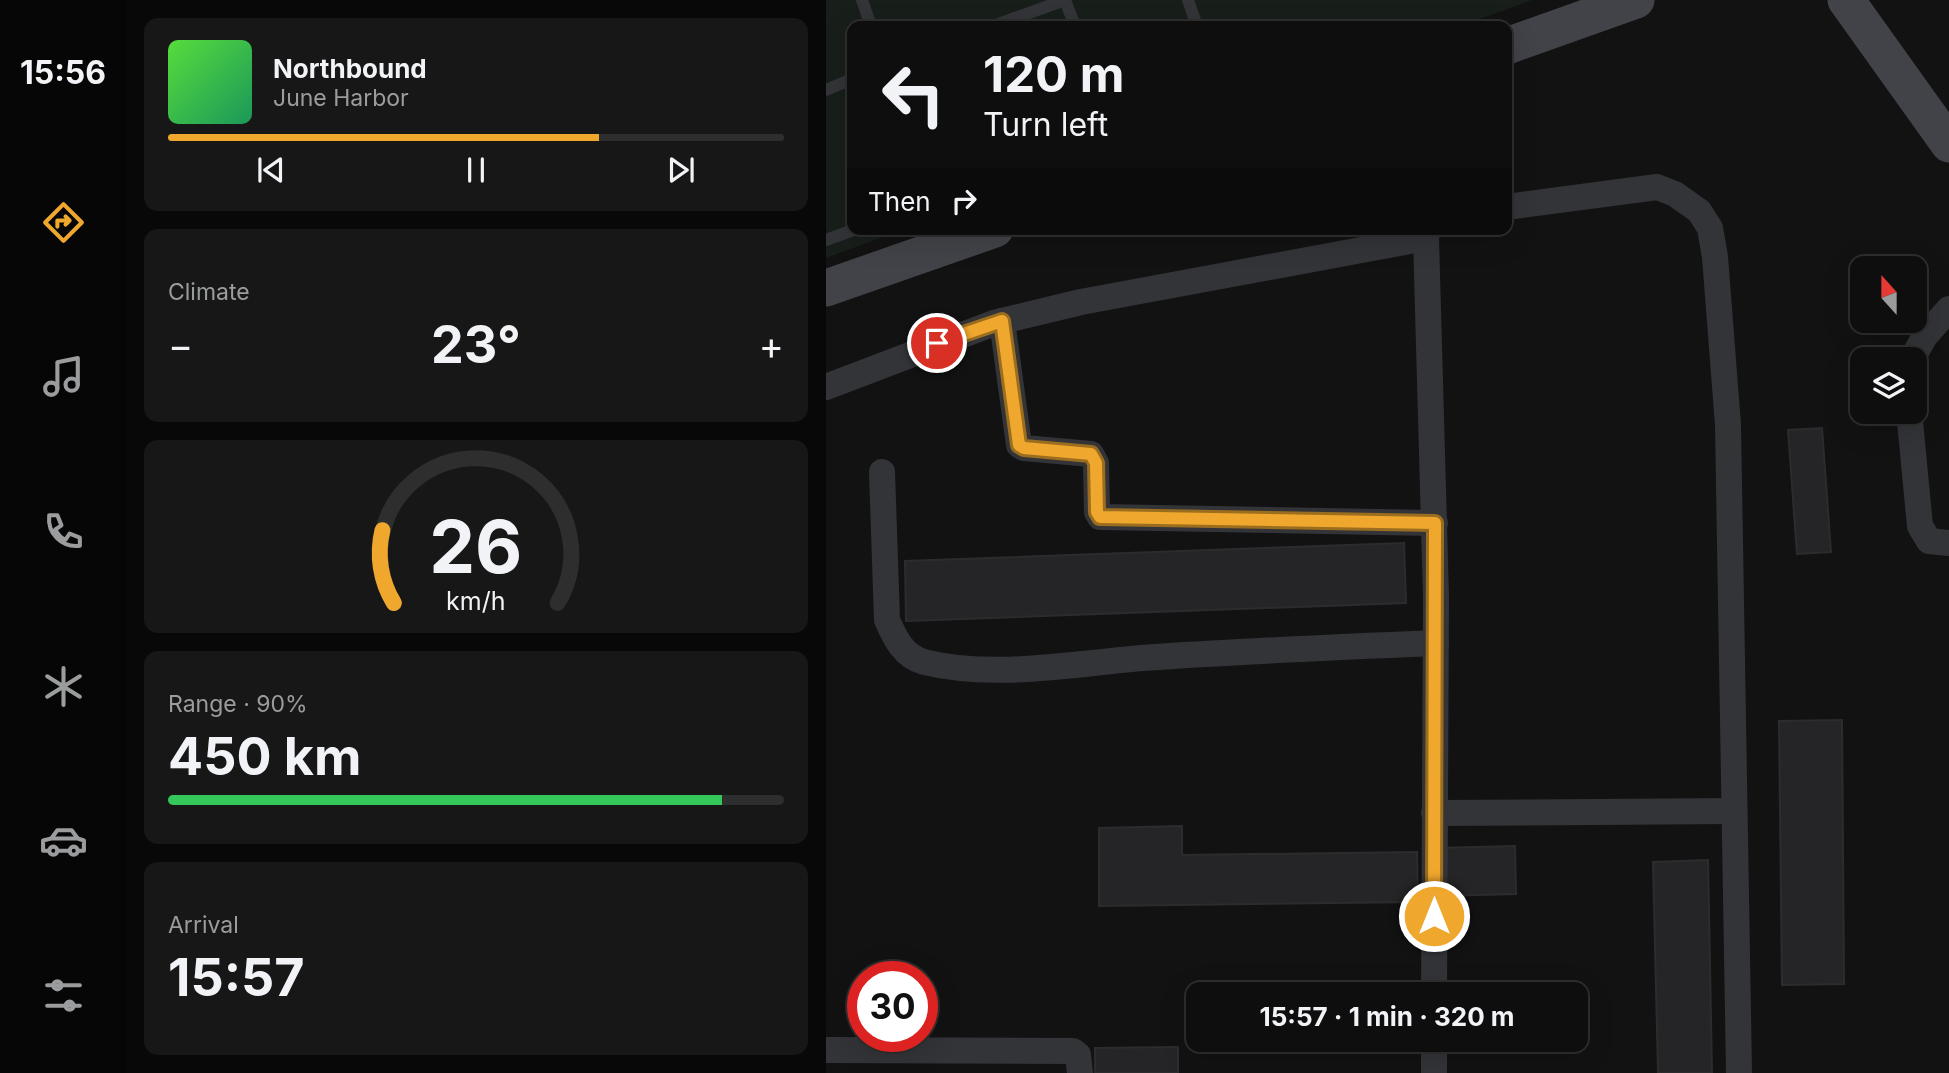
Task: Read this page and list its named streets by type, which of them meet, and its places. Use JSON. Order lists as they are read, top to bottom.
{
  "north": "top",
  "page": {
    "tabs": "15:56",
    "turn": ["120 m", "Turn left"],
    "song": ["Northbound", "June Harbor"],
    "then": "Then",
    "tile": [
      "Climate",
      ["Range · 90%", "450 km"],
      ["Arrival", "15:57"]
    ],
    "heat": ["−", "23°", "+"],
    "limit": "30",
    "trip": "15:57 · 1 min · 320 m",
    "gauge": ["26", "km/h"]
  }
}
